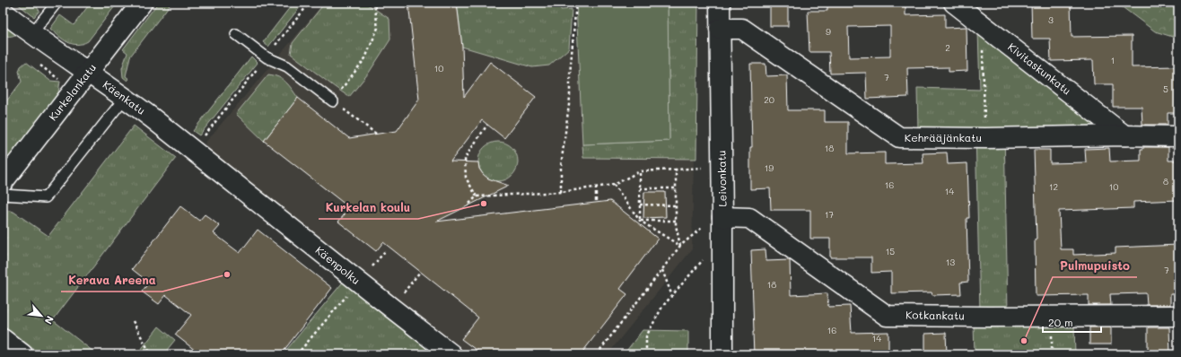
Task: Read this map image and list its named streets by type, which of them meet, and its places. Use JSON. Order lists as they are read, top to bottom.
{
  "streets": {
    "street": [
      "Kivitaskunkatu",
      "Kurkelankatu",
      "Käenkatu",
      "Kehrääjänkatu",
      "Leivonkatu",
      "Käenpolku",
      "Kotkankatu"
    ]
  },
  "crossings": [
    ["Kivitaskunkatu", "Kehrääjänkatu"],
    ["Kurkelankatu", "Käenkatu"],
    ["Käenkatu", "Käenpolku"],
    ["Kehrääjänkatu", "Leivonkatu"],
    ["Leivonkatu", "Kotkankatu"]
  ],
  "places": ["Kurkelan koulu", "Kerava Areena", "Pulmupuisto"],
  "house_numbers": [
    "3",
    "9",
    "2",
    "1",
    "10",
    "7",
    "5",
    "20",
    "18",
    "19",
    "8",
    "16",
    "12",
    "10",
    "14",
    "17",
    "15",
    "13",
    "7",
    "18",
    "16",
    "14"
  ],
  "scale_bar": "20 m",
  "north": "bottom right"
}
